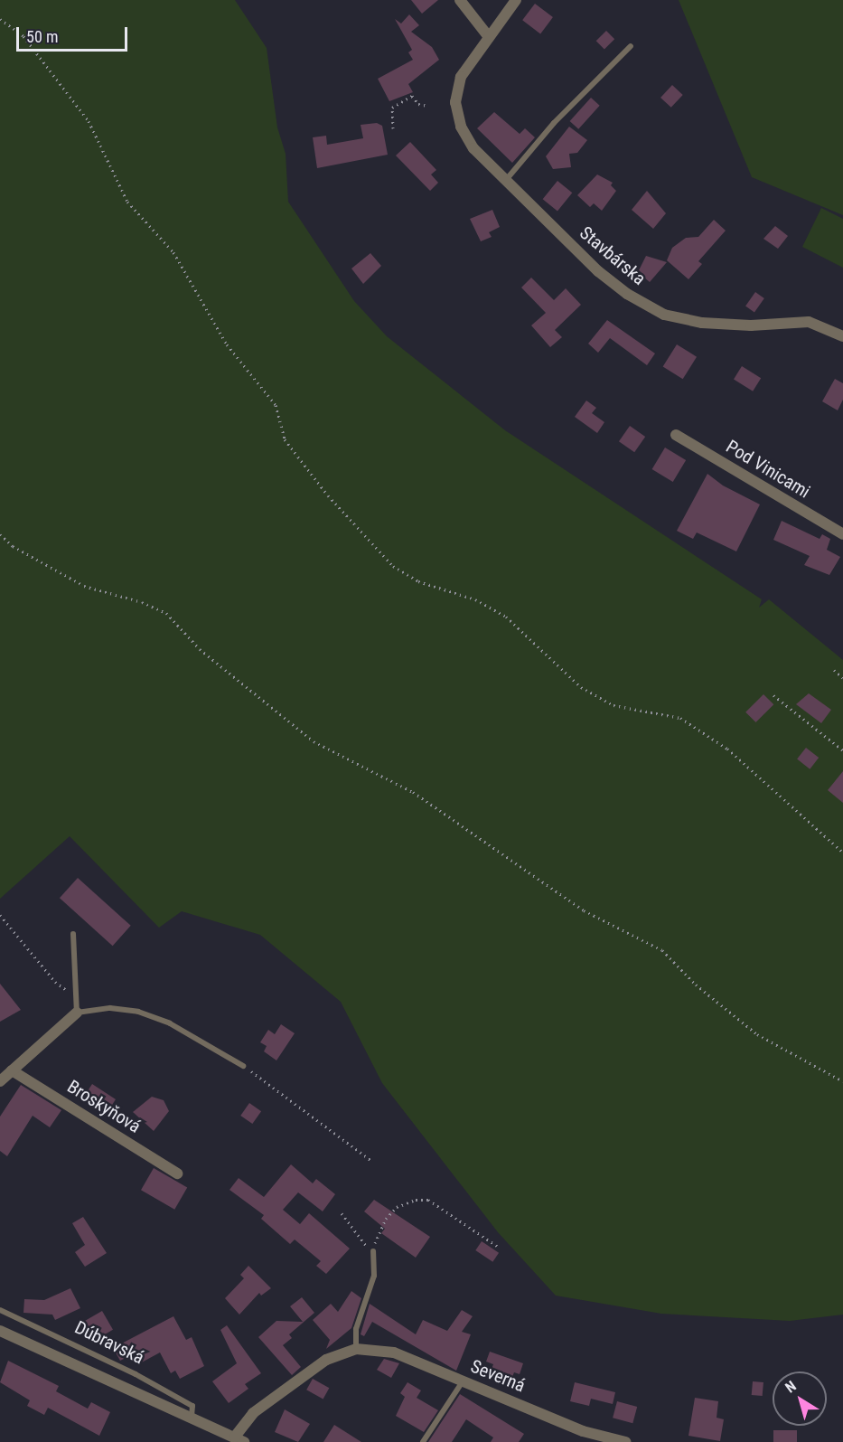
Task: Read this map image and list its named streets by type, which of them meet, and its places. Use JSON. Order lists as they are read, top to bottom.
{
  "streets": {
    "street": [
      "Stavbárska",
      "Pod Vinicami",
      "Broskyňová",
      "Dúbravská",
      "Severná"
    ]
  },
  "crossings": [
    ["Dúbravská", "Severná"]
  ],
  "scale_bar": "50 m",
  "north": "top left"
}
